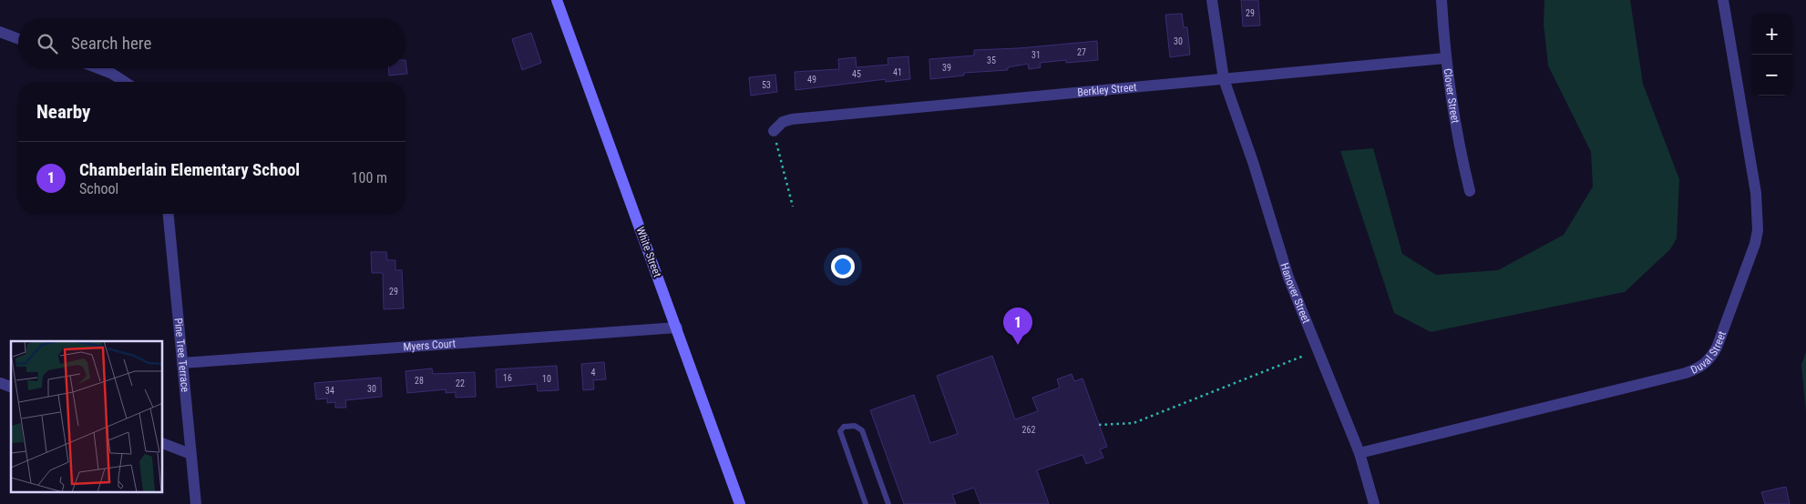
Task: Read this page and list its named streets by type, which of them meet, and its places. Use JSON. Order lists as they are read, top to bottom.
{
  "streets": {
    "street": [
      "Berkley Street",
      "Clover Street",
      "White Street",
      "Hanover Street",
      "Myers Court",
      "Duval Street",
      "Pine Tree Terrace"
    ]
  },
  "crossings": [
    ["Berkley Street", "Clover Street"],
    ["Berkley Street", "Hanover Street"],
    ["White Street", "Myers Court"],
    ["Hanover Street", "Duval Street"],
    ["Myers Court", "Pine Tree Terrace"]
  ],
  "house_numbers": [
    "29",
    "30",
    "27",
    "31",
    "35",
    "39",
    "41",
    "45",
    "49",
    "53",
    "29",
    "4",
    "16",
    "10",
    "28",
    "22",
    "30",
    "34",
    "262"
  ],
  "page": {
    "map_buttons": ["+", "−"],
    "search": "Search here",
    "heading": "Nearby",
    "list": [
      {
        "mark": "1",
        "name": "Chamberlain Elementary School",
        "note": "School",
        "value": "100 m"
      }
    ],
    "pins": "1"
  }
}
